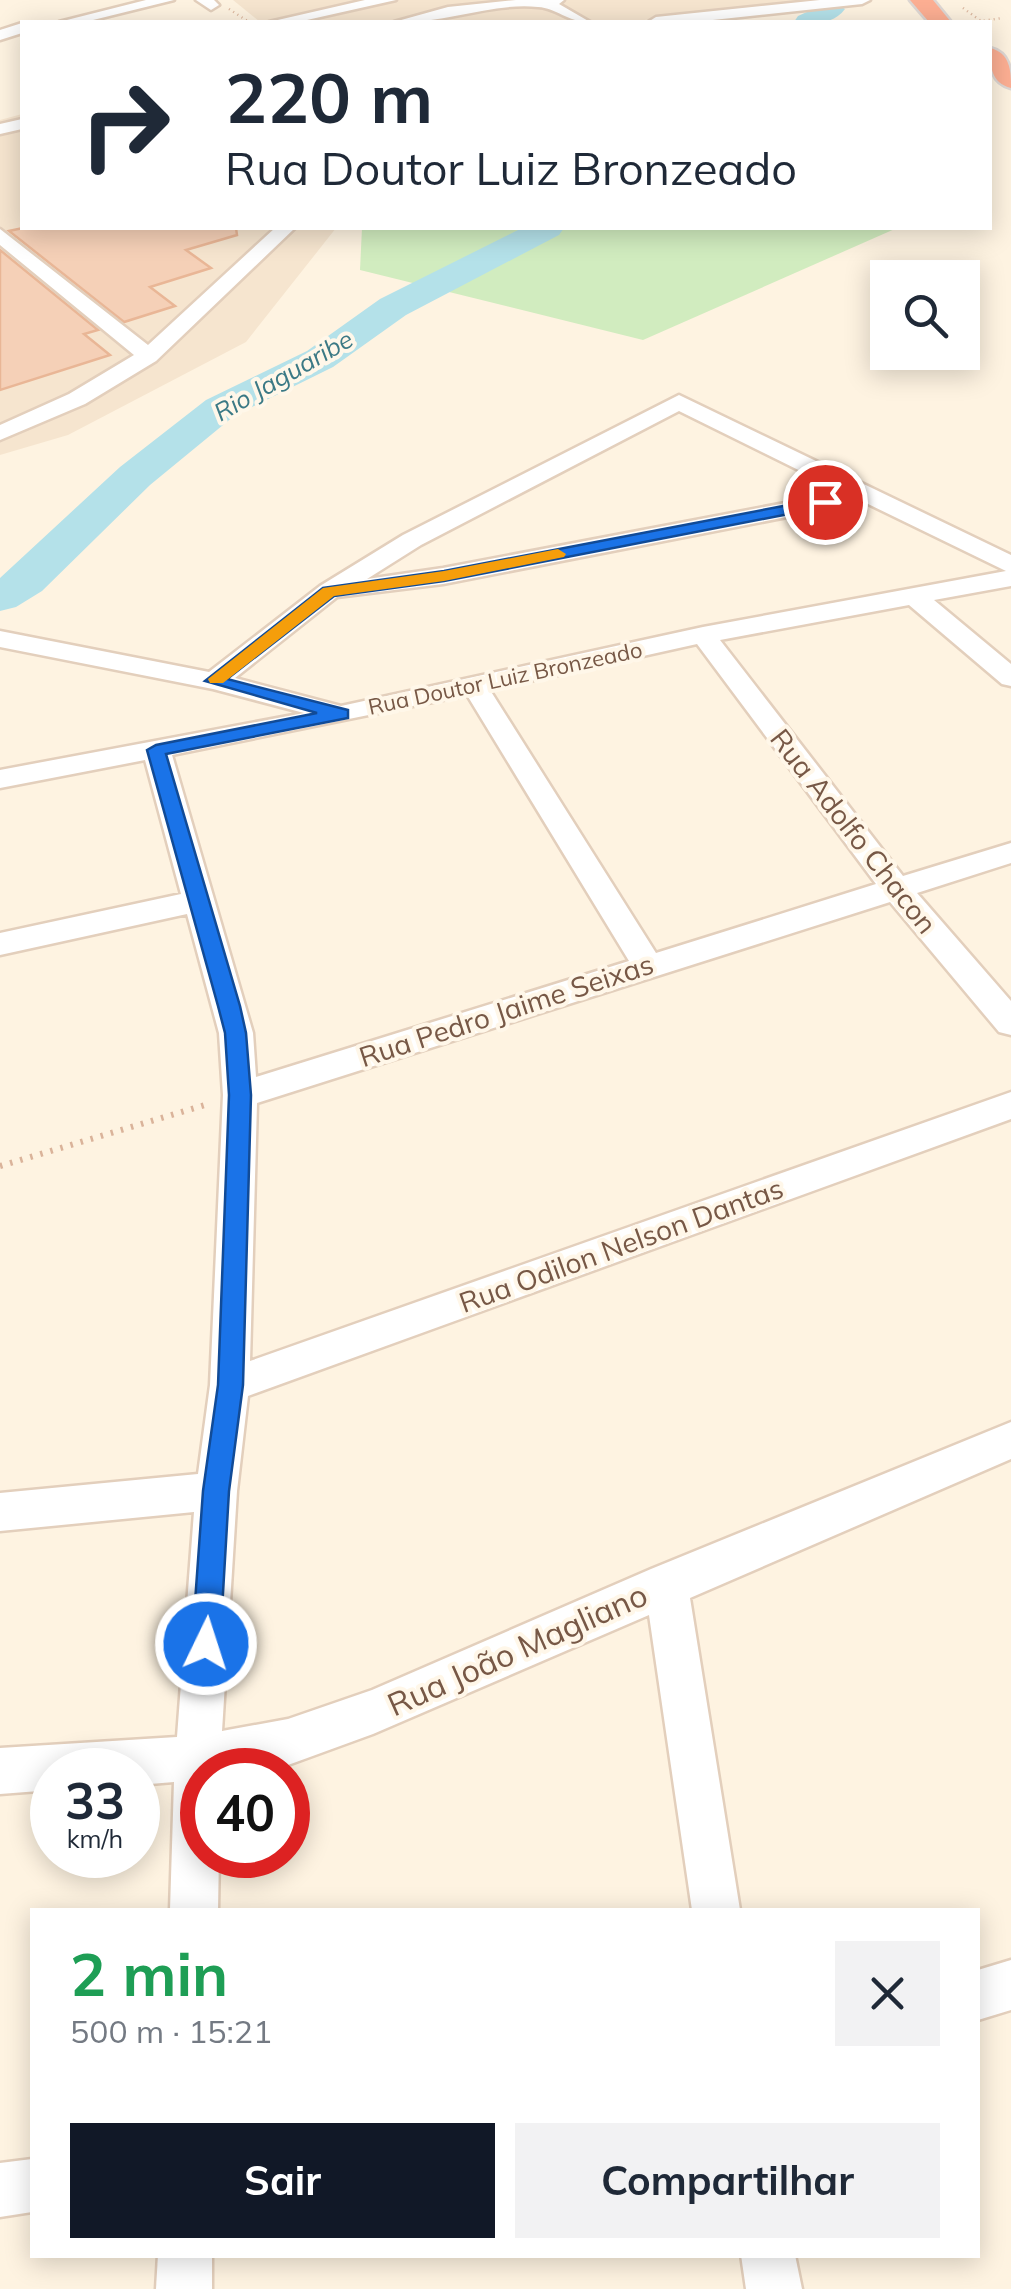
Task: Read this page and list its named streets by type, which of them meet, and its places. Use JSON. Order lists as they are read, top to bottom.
{
  "streets": {
    "street": [
      "Rua Doutor Luiz Bronzeado",
      "Rua Adolfo Chacon",
      "Rua Pedro Jaime Seixas",
      "Rua Odilon Nelson Dantas",
      "Rua João Magliano"
    ]
  },
  "crossings": [
    ["Rua Doutor Luiz Bronzeado", "Rua Adolfo Chacon"],
    ["Rua Adolfo Chacon", "Rua Pedro Jaime Seixas"]
  ],
  "water": ["Rio Jaguaribe"],
  "page": {
    "turn": ["220 m", "Rua Doutor Luiz Bronzeado"],
    "speed": "33 km/h",
    "limit": "40",
    "heading": ["2 min", "500 m · 15:21"],
    "buttons": ["Sair", "Compartilhar"]
  }
}
